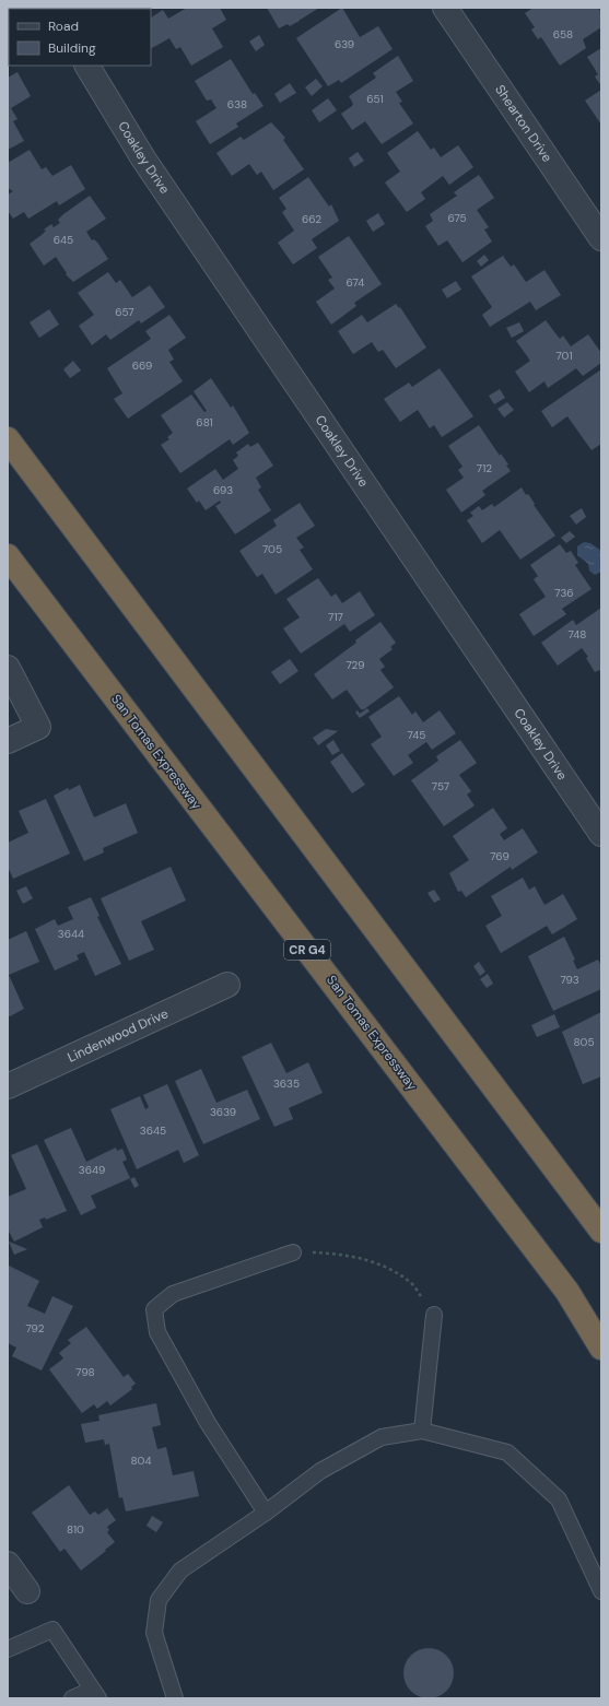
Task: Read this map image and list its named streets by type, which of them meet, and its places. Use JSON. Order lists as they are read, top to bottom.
{
  "streets": {
    "highway": ["San Tomas Expressway", "CR G4"],
    "street": ["Shearton Drive", "Coakley Drive", "Lindenwood Drive"]
  },
  "house_numbers": [
    "658",
    "639",
    "651",
    "638",
    "675",
    "662",
    "645",
    "674",
    "657",
    "701",
    "669",
    "681",
    "712",
    "693",
    "705",
    "736",
    "717",
    "748",
    "729",
    "745",
    "757",
    "769",
    "3644",
    "793",
    "805",
    "3635",
    "3639",
    "3645",
    "3649",
    "792",
    "798",
    "804",
    "810"
  ],
  "legend": ["Road", "Building"]
}
